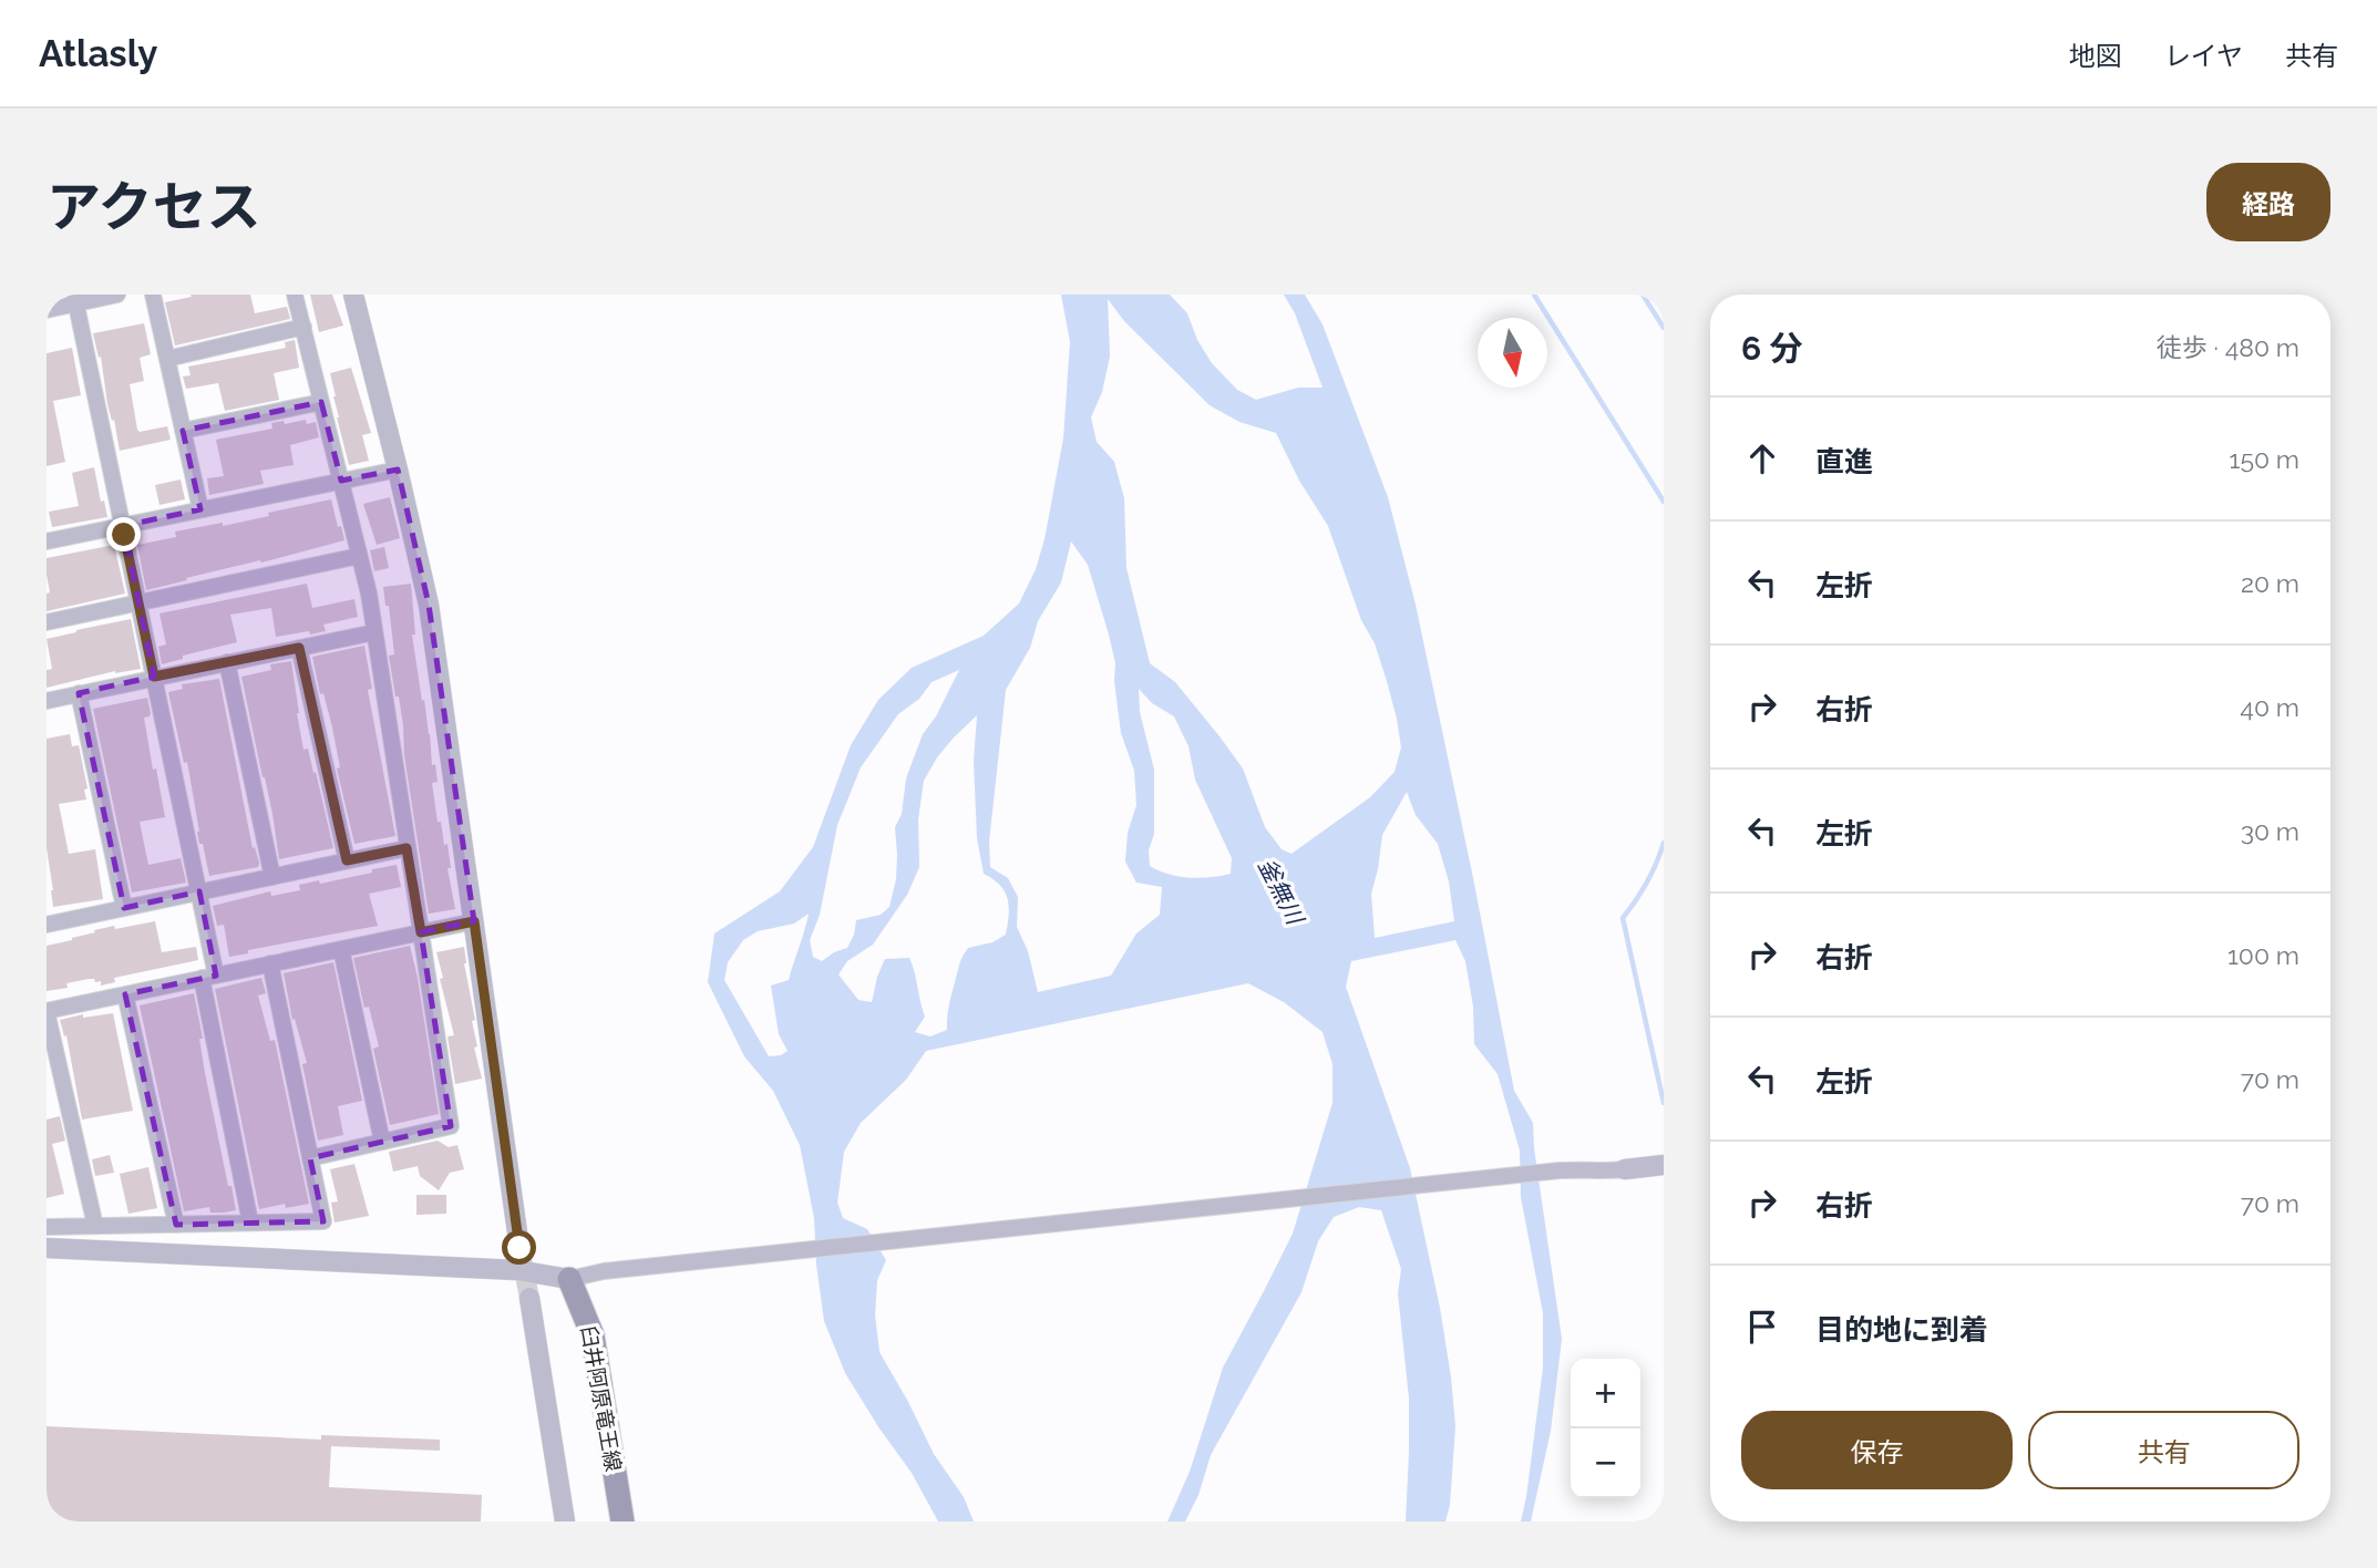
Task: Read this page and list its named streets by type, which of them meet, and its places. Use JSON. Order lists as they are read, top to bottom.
{
  "streets": {
    "main road": ["臼井阿原竜王線"]
  },
  "water": ["釜無川"],
  "north": "bottom",
  "page": {
    "header": "Atlasly",
    "nav": ["地図", "レイヤ", "共有"],
    "title": "アクセス",
    "buttons": [
      "経路",
      ["保存", "共有"]
    ],
    "heading": ["6 分", "徒歩 · 480 m"],
    "list": [
      ["直進", "150 m"],
      ["左折", "20 m"],
      ["右折", "40 m"],
      ["左折", "30 m"],
      ["右折", "100 m"],
      ["左折", "70 m"],
      ["右折", "70 m"],
      "目的地に到着"
    ],
    "map_buttons": ["+", "−"]
  }
}
